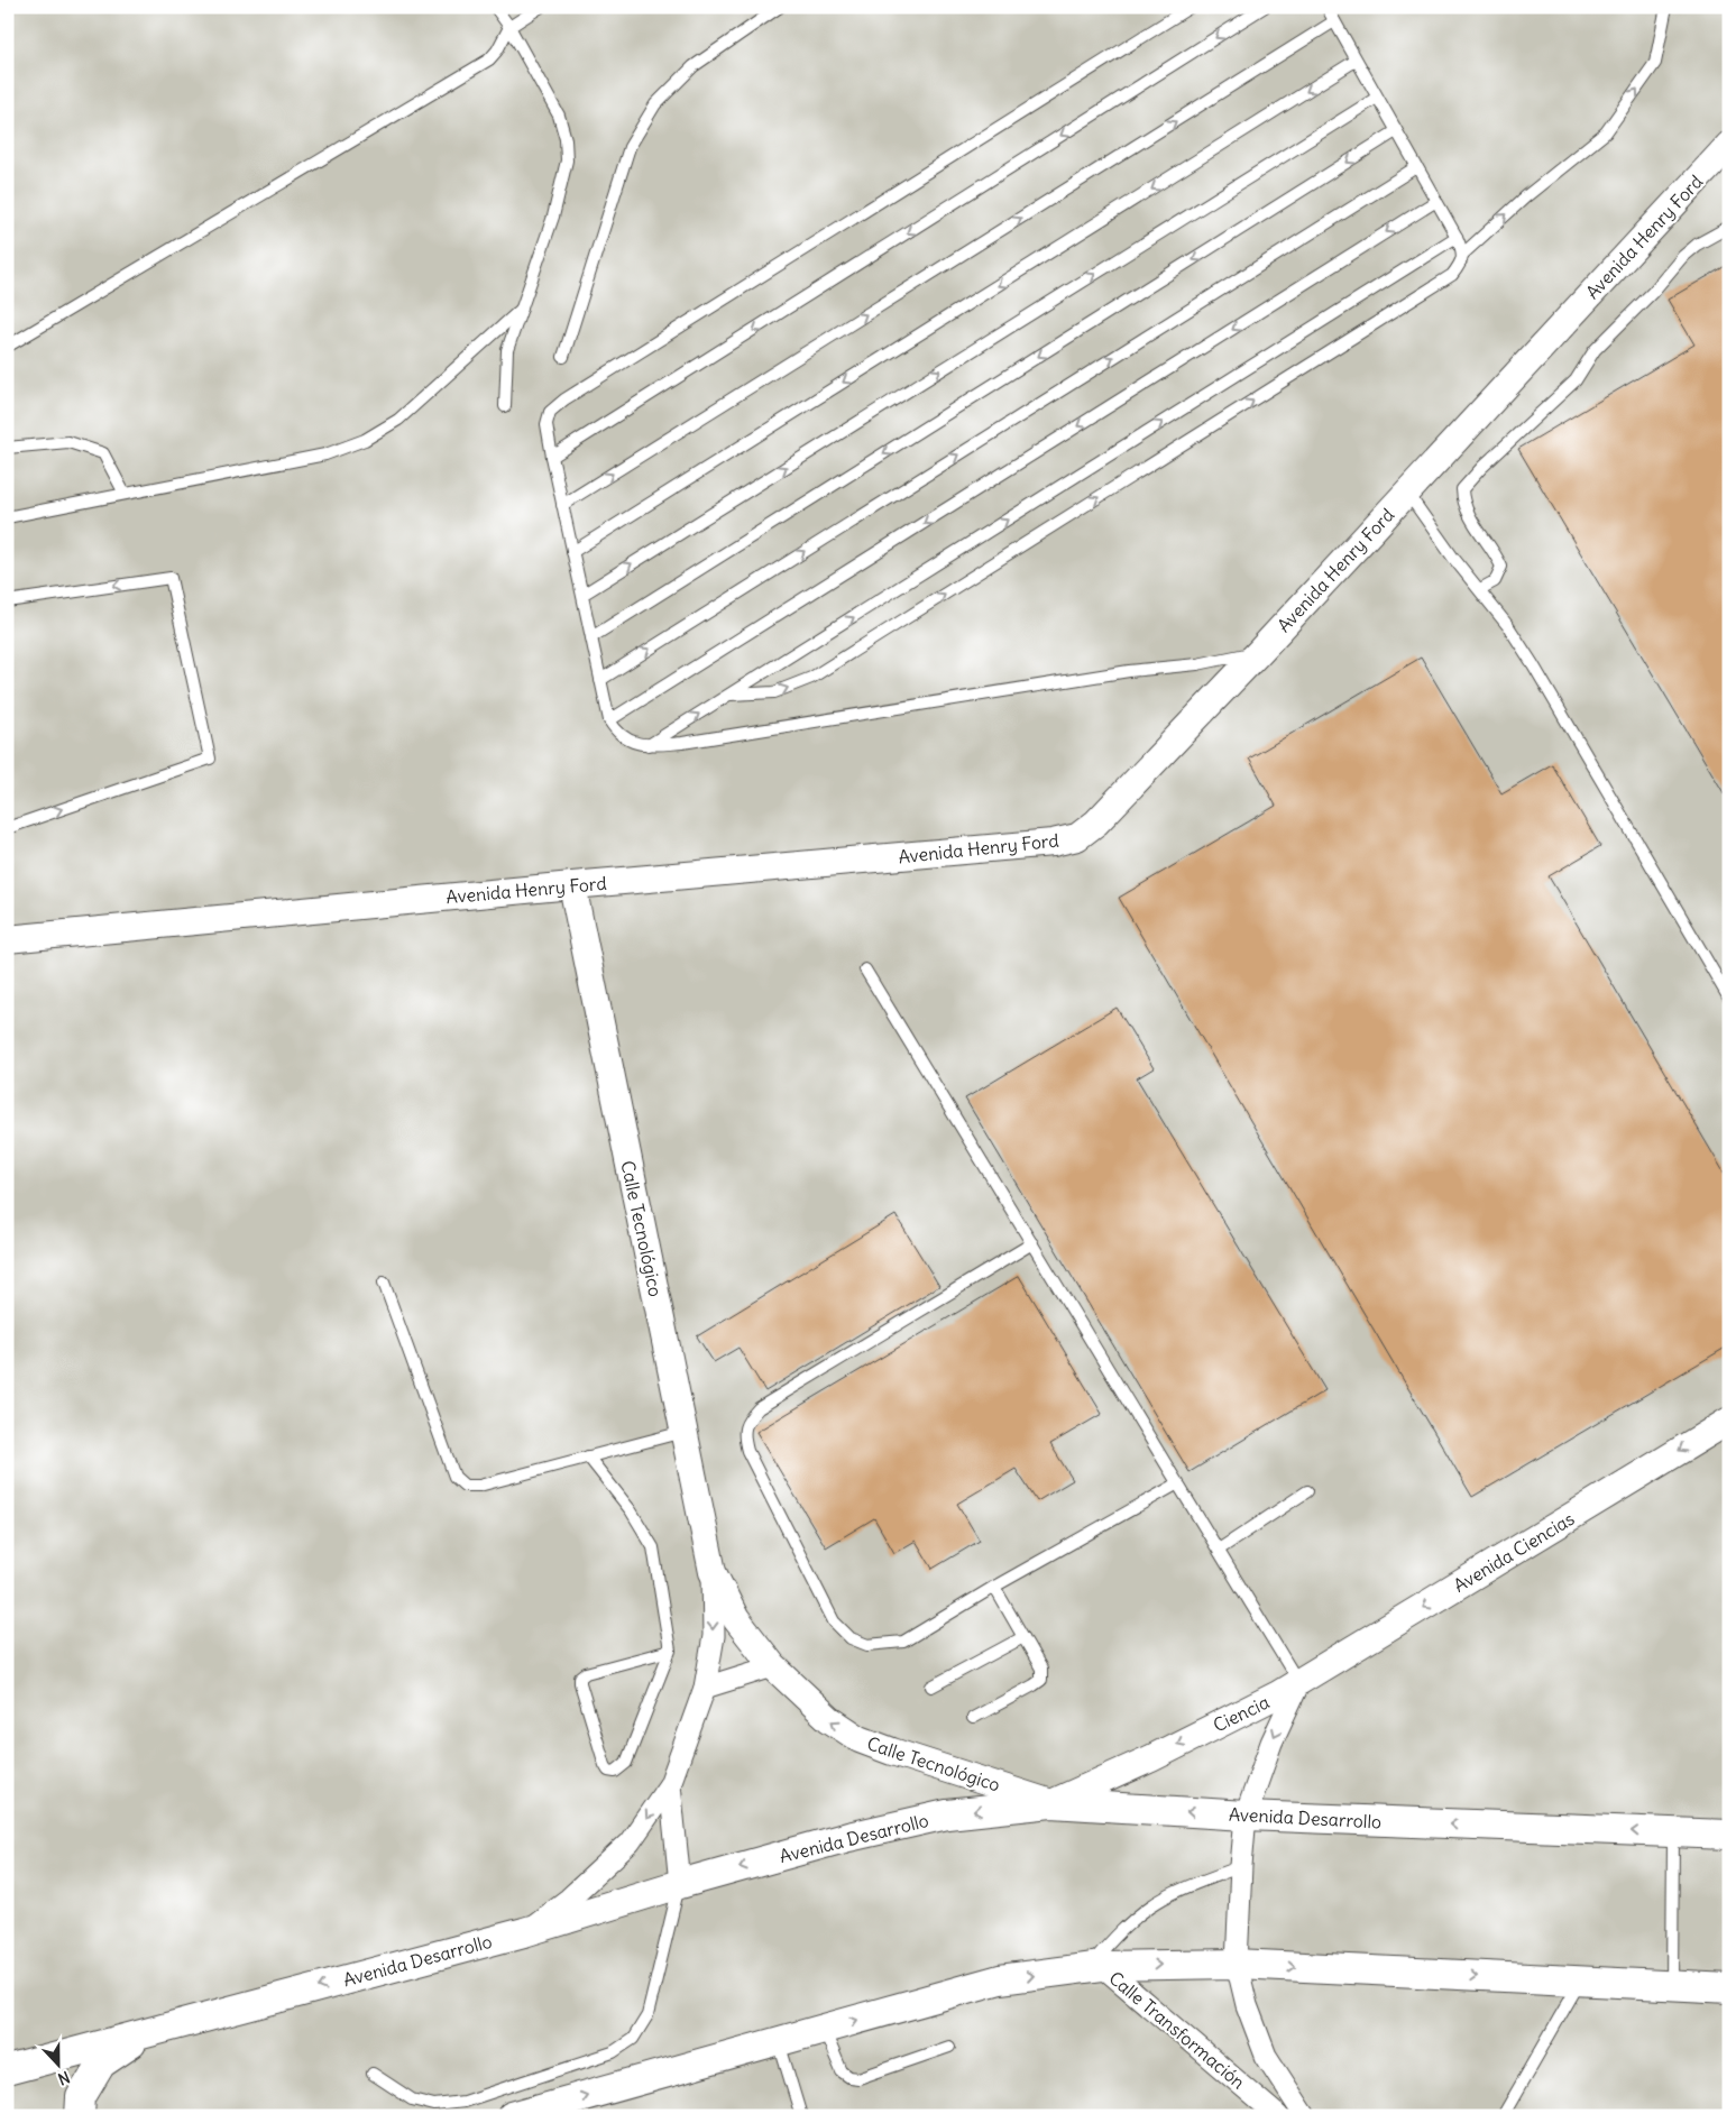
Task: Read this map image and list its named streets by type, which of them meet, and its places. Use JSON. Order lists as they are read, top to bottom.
{
  "streets": {
    "main road": ["Avenida Desarrollo"],
    "street": [
      "Avenida Henry Ford",
      "Calle Tecnológico",
      "Avenida Ciencias",
      "Ciencia",
      "Calle Transformación"
    ]
  },
  "crossings": [
    ["Avenida Henry Ford", "Calle Tecnológico"],
    ["Calle Tecnológico", "Ciencia"],
    ["Calle Tecnológico", "Avenida Desarrollo"],
    ["Avenida Ciencias", "Ciencia"],
    ["Ciencia", "Avenida Desarrollo"],
    ["Ciencia", "Calle Transformación"]
  ],
  "one_way": ["Avenida Ciencias", "Ciencia"],
  "north": "bottom"
}
